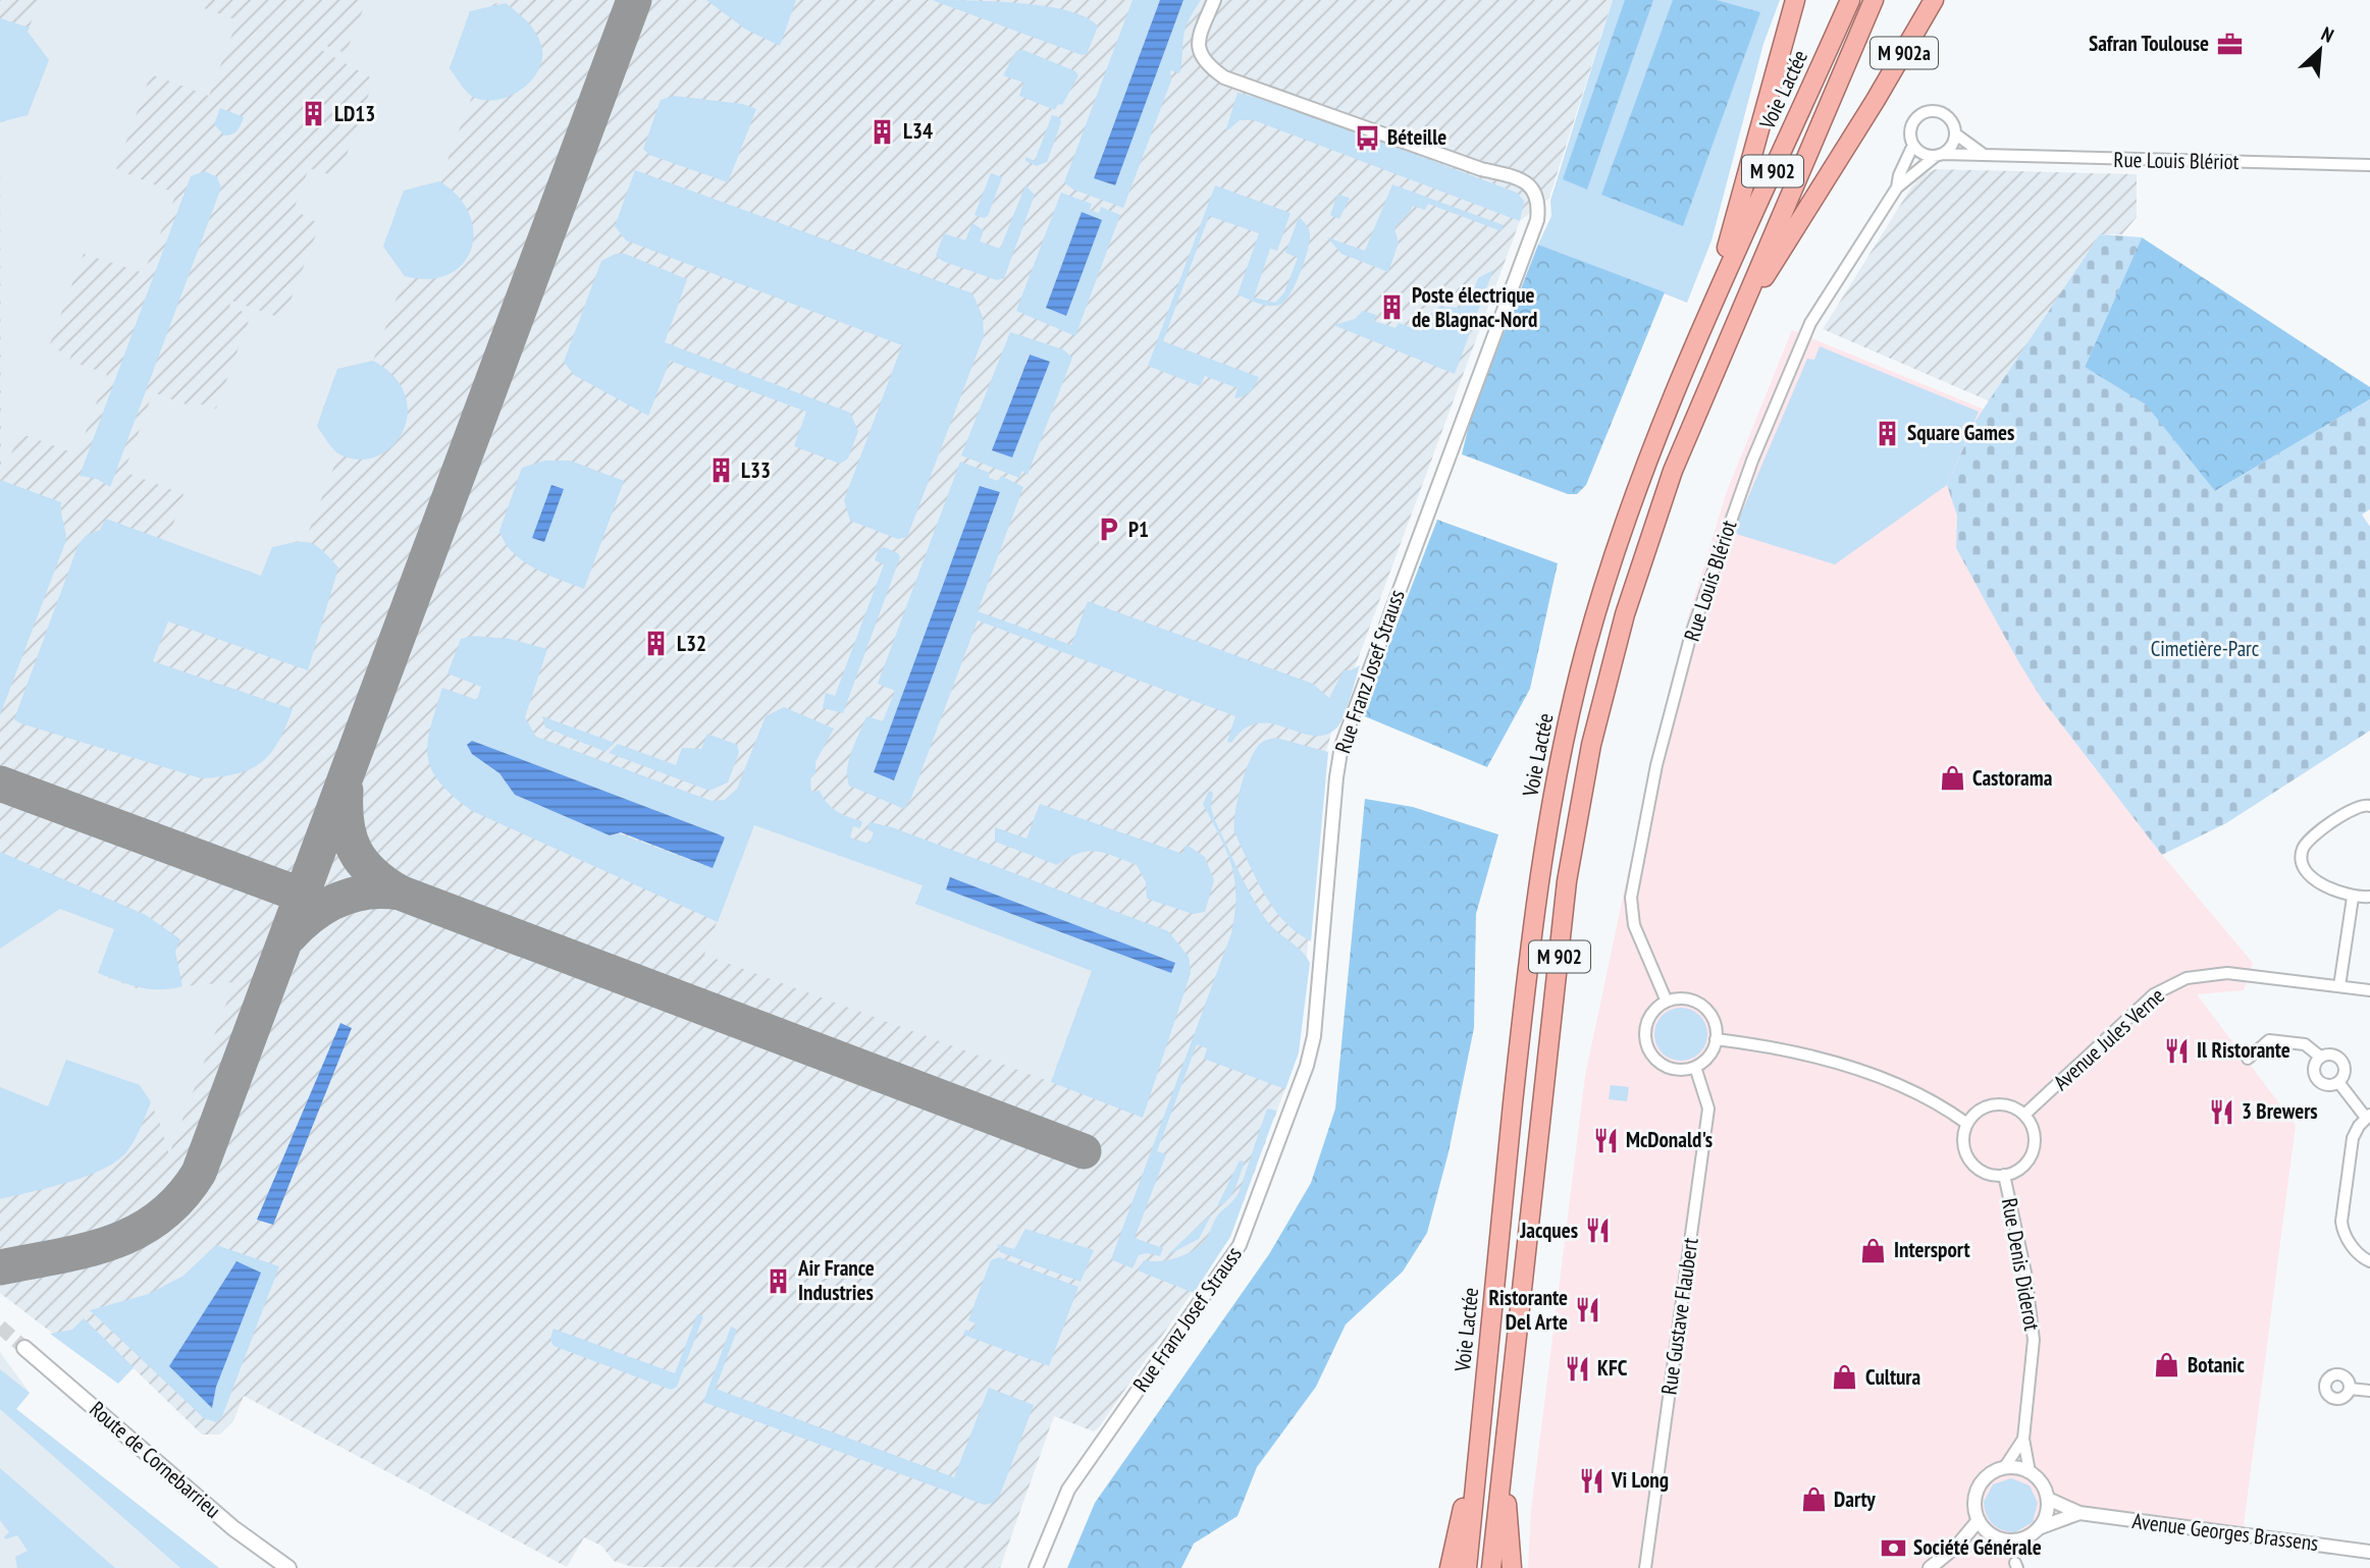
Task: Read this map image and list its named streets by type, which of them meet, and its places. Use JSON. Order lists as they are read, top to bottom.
{
  "streets": {
    "highway": ["M 902a", "Voie Lactée", "M 902"],
    "main road": ["Route de Cornebarrieu"],
    "street": [
      "Rue Louis Blériot",
      "Rue Franz Josef Strauss",
      "Avenue Jules Verne",
      "Rue Denis Diderot",
      "Rue Gustave Flaubert",
      "Avenue Georges Brassens"
    ]
  },
  "crossings": [
    ["M 902a", "M 902"],
    ["Rue Louis Blériot", "Rue Gustave Flaubert"],
    ["Avenue Jules Verne", "Rue Denis Diderot"],
    ["Rue Denis Diderot", "Avenue Georges Brassens"]
  ],
  "parks": ["Cimetière-Parc"],
  "places": {
    "office": ["Safran Toulouse"],
    "building": [
      "LD13",
      "L34",
      "Poste électrique de Blagnac-Nord",
      "Square Games",
      "L33",
      "L32",
      "Air France Industries"
    ],
    "bus stop": ["Béteille"],
    "parking": ["P1"],
    "shop": [
      "Castorama",
      "Intersport",
      "Botanic",
      "Cultura",
      "Darty"
    ],
    "restaurant": [
      "Il Ristorante",
      "3 Brewers",
      "McDonald's",
      "Jacques",
      "Ristorante Del Arte",
      "KFC",
      "Vi Long"
    ],
    "bank": ["Société Générale"]
  },
  "north": "top right"
}
